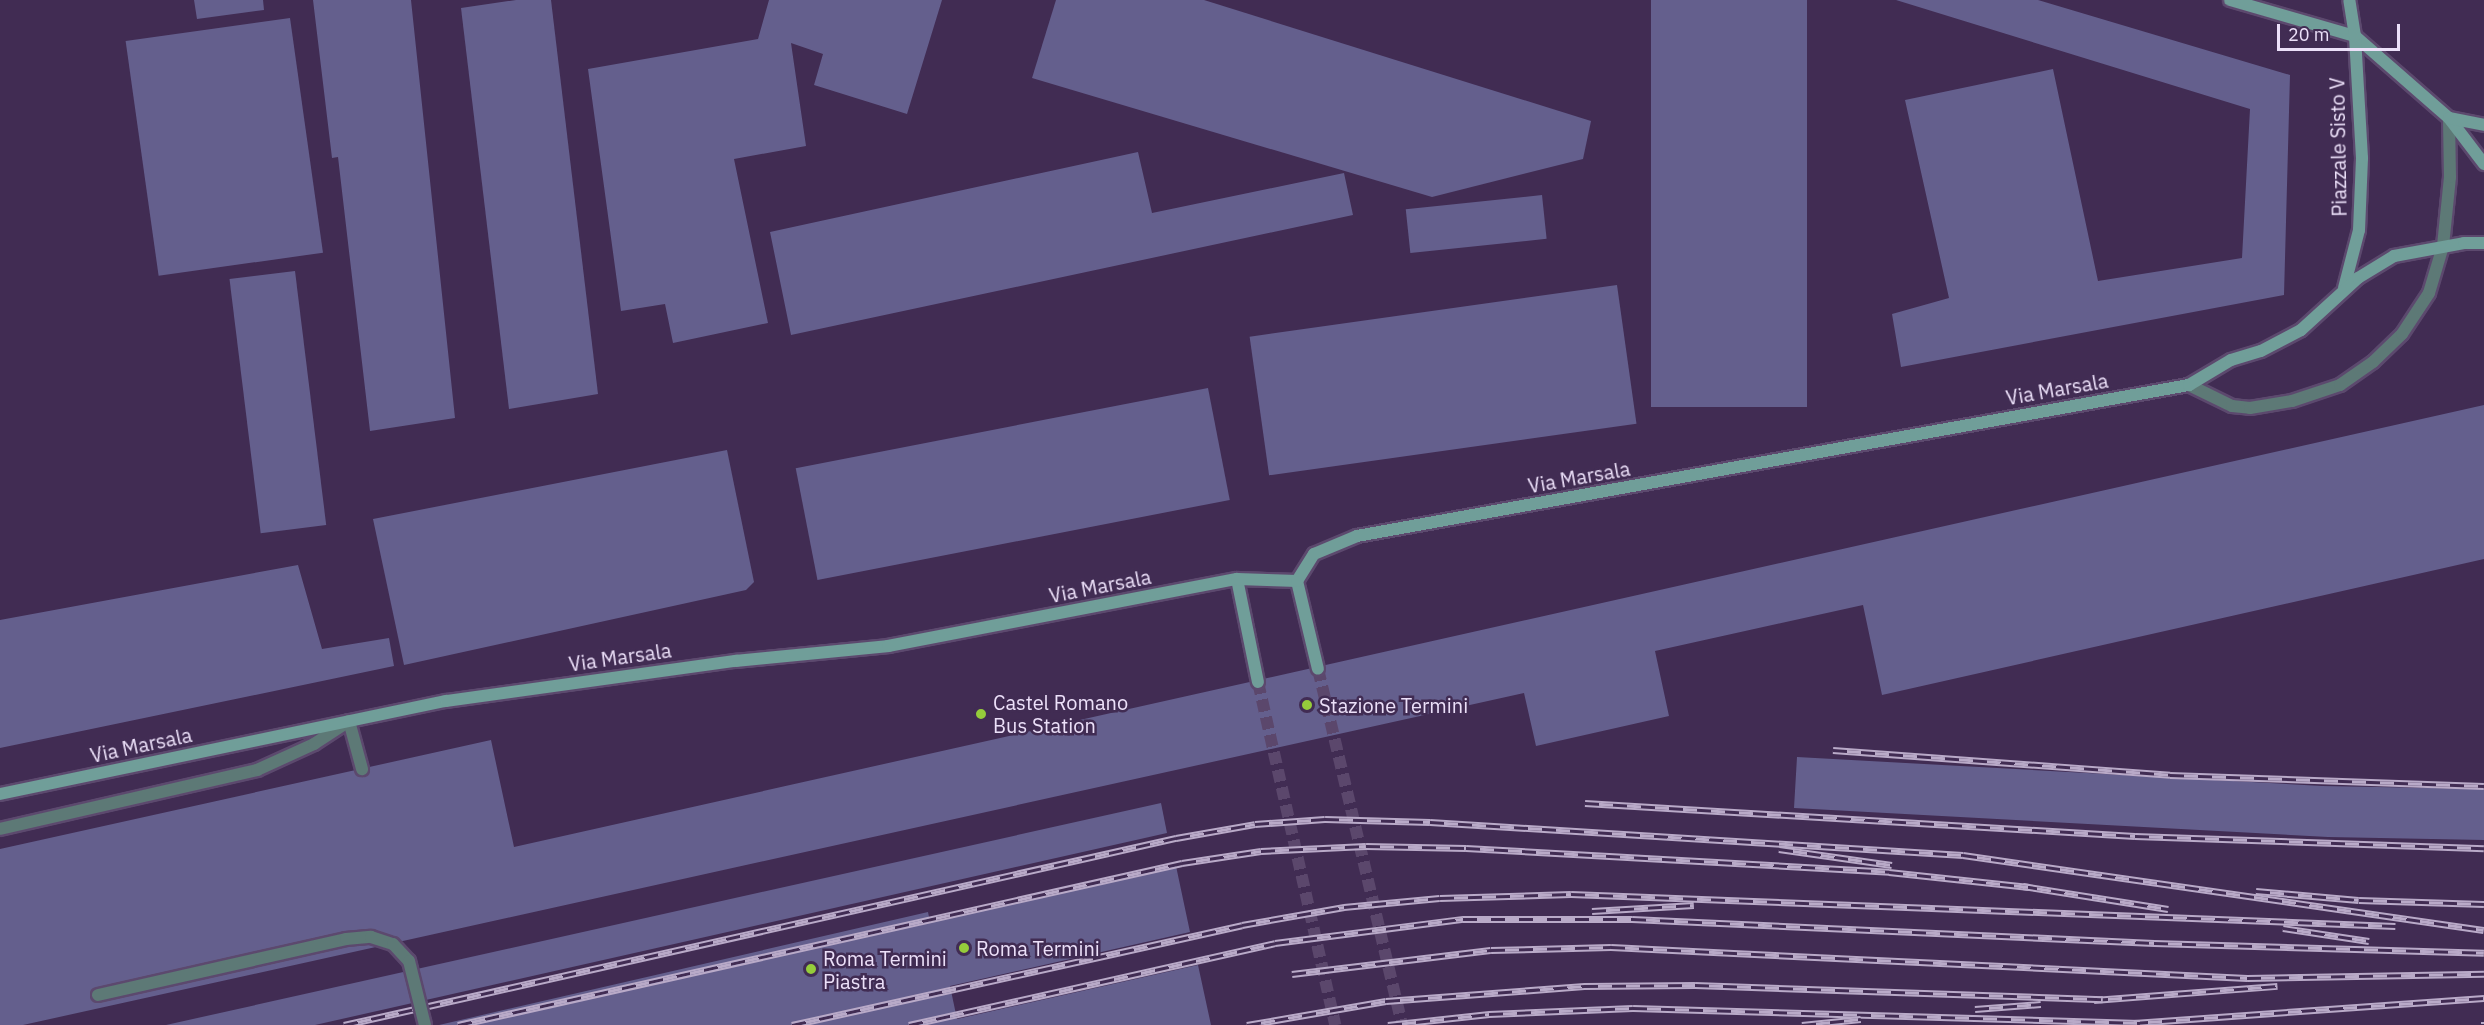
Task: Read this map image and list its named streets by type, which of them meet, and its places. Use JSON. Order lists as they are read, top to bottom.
{
  "streets": {
    "main road": ["Piazzale Sisto V", "Via Marsala"]
  },
  "crossings": [
    ["Piazzale Sisto V", "Via Marsala"]
  ],
  "places": [
    "Stazione Termini",
    "Castel Romano Bus Station",
    "Roma Termini",
    "Roma Termini Piastra"
  ],
  "scale_bar": "20 m"
}
